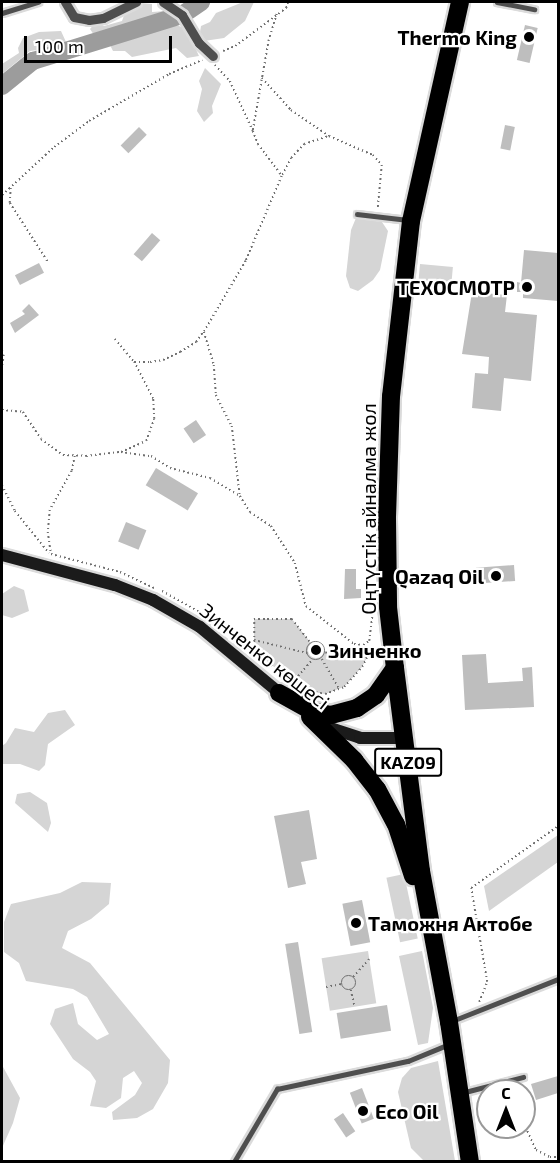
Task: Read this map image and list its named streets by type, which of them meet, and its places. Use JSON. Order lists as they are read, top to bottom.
{
  "streets": {
    "highway": ["Оңтүстік айналма жол", "KAZ09"],
    "main road": ["Зинченко көшесі"]
  },
  "crossings": [
    ["Оңтүстік айналма жол", "Зинченко көшесі"]
  ],
  "places": [
    "Thermo King",
    "ТЕХОСМОТР",
    "Qazaq Oil",
    "Зинченко",
    "Таможня Актобе",
    "Eco Oil"
  ],
  "scale_bar": "100 m",
  "north": "top"
}
